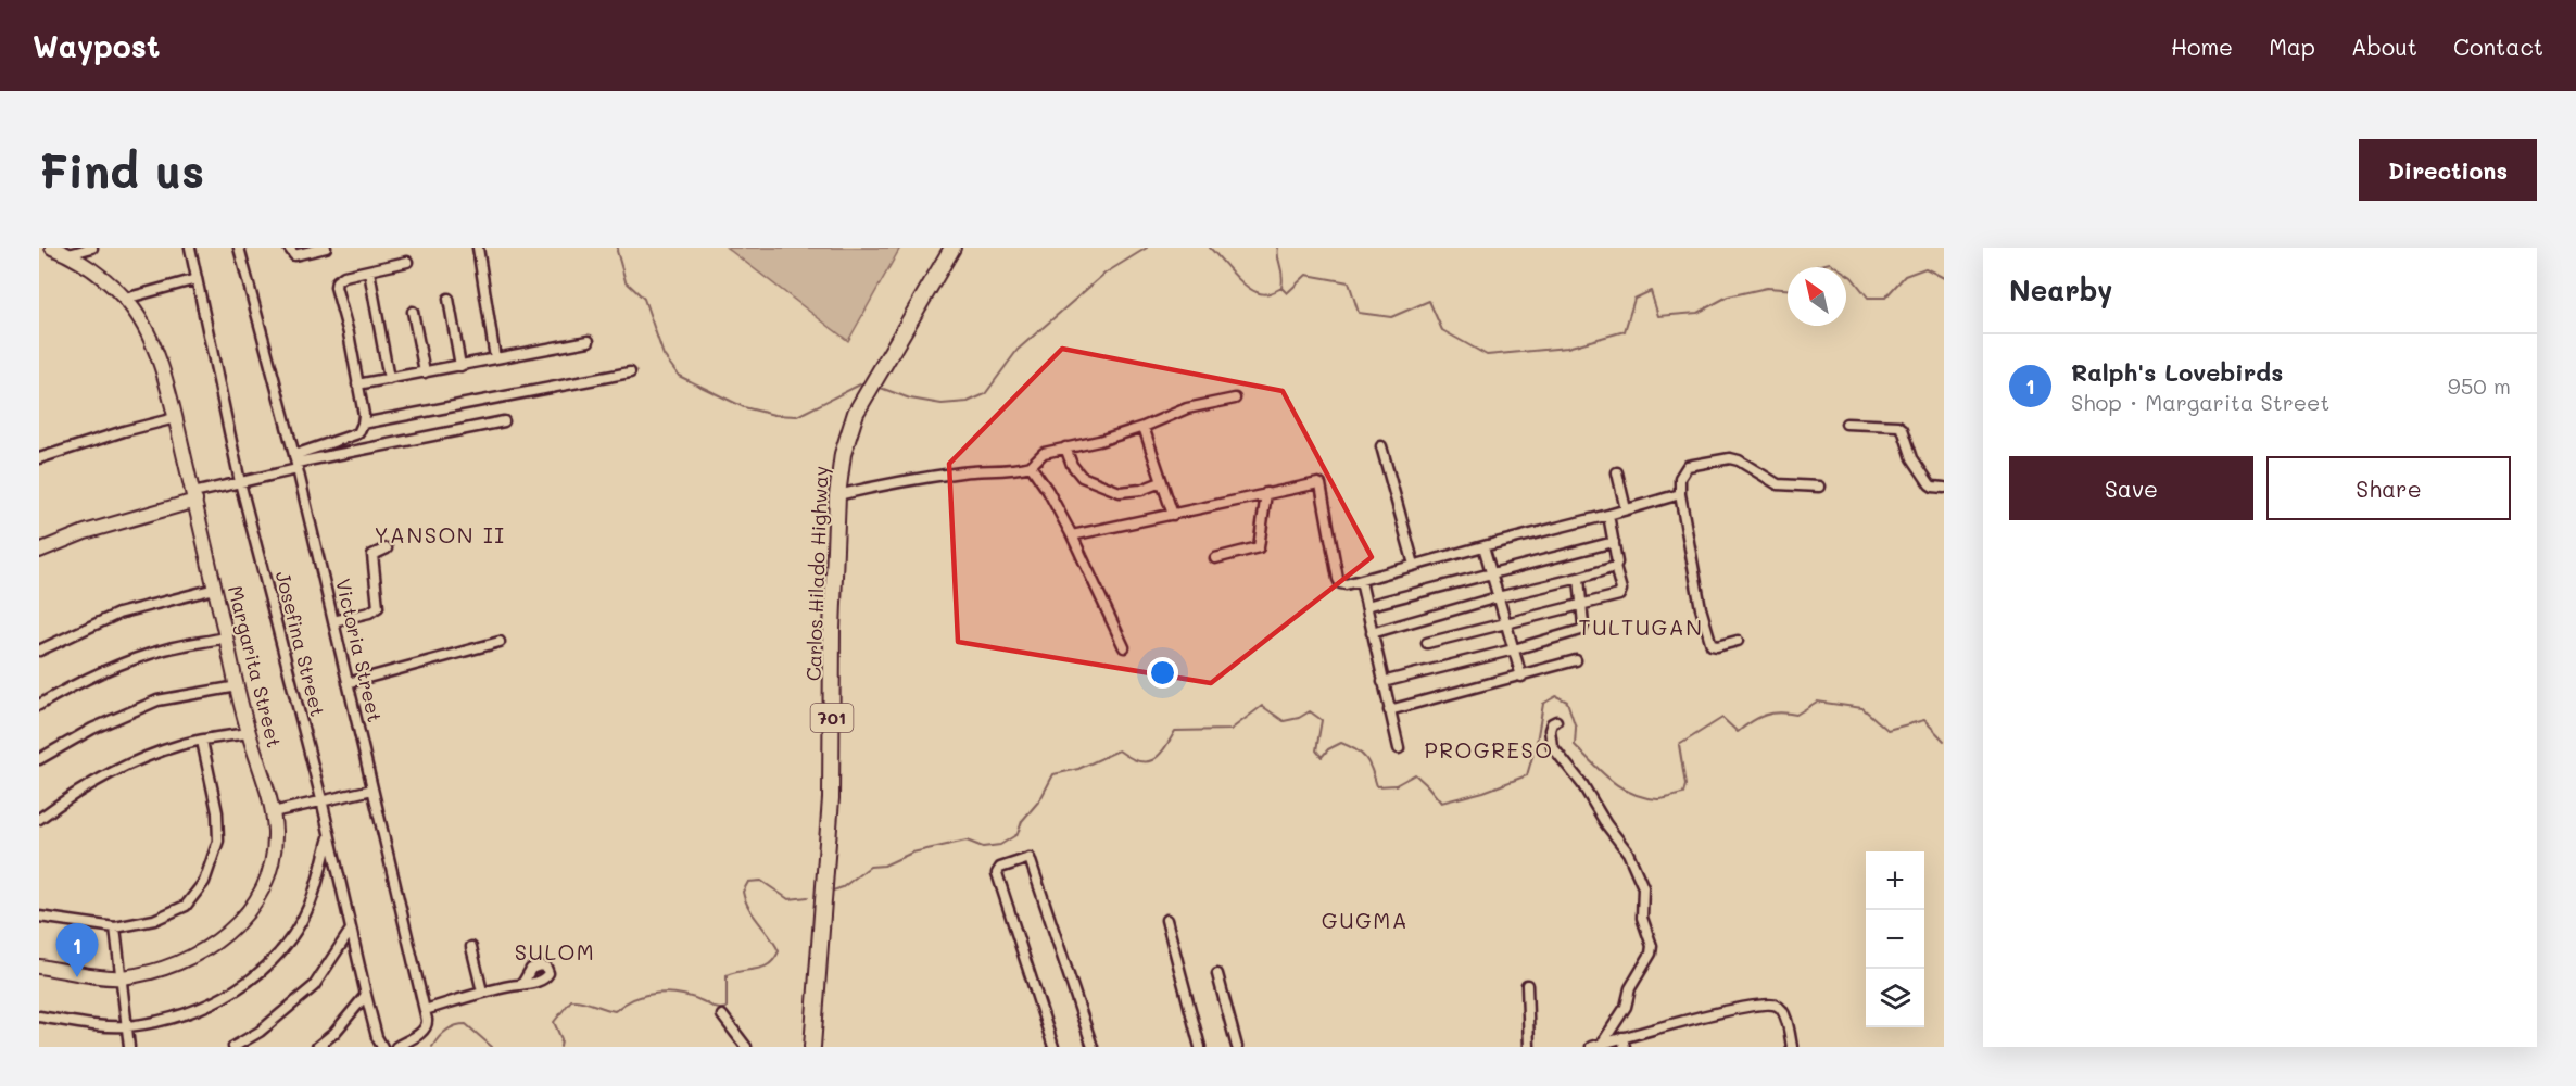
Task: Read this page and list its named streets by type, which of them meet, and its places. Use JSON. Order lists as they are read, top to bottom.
{
  "streets": {
    "main road": ["Carlos Hilado Highway", "701"],
    "street": ["Josefina Street", "Victoria Street", "Margarita Street"]
  },
  "districts": [
    "YANSON II",
    "TULTUGAN",
    "PROGRESO",
    "GUGMA",
    "SULOM"
  ],
  "north": "top left",
  "page": {
    "header": "Waypost",
    "nav": [
      "Home",
      "Map",
      "About",
      "Contact"
    ],
    "buttons": [
      "Directions",
      ["Save", "Share"]
    ],
    "title": "Find us",
    "heading": "Nearby",
    "list": [
      {
        "mark": "1",
        "name": "Ralph's Lovebirds",
        "note": "Shop · Margarita Street",
        "value": "950 m"
      }
    ],
    "map_buttons": ["+", "−"],
    "pins": "1"
  }
}
